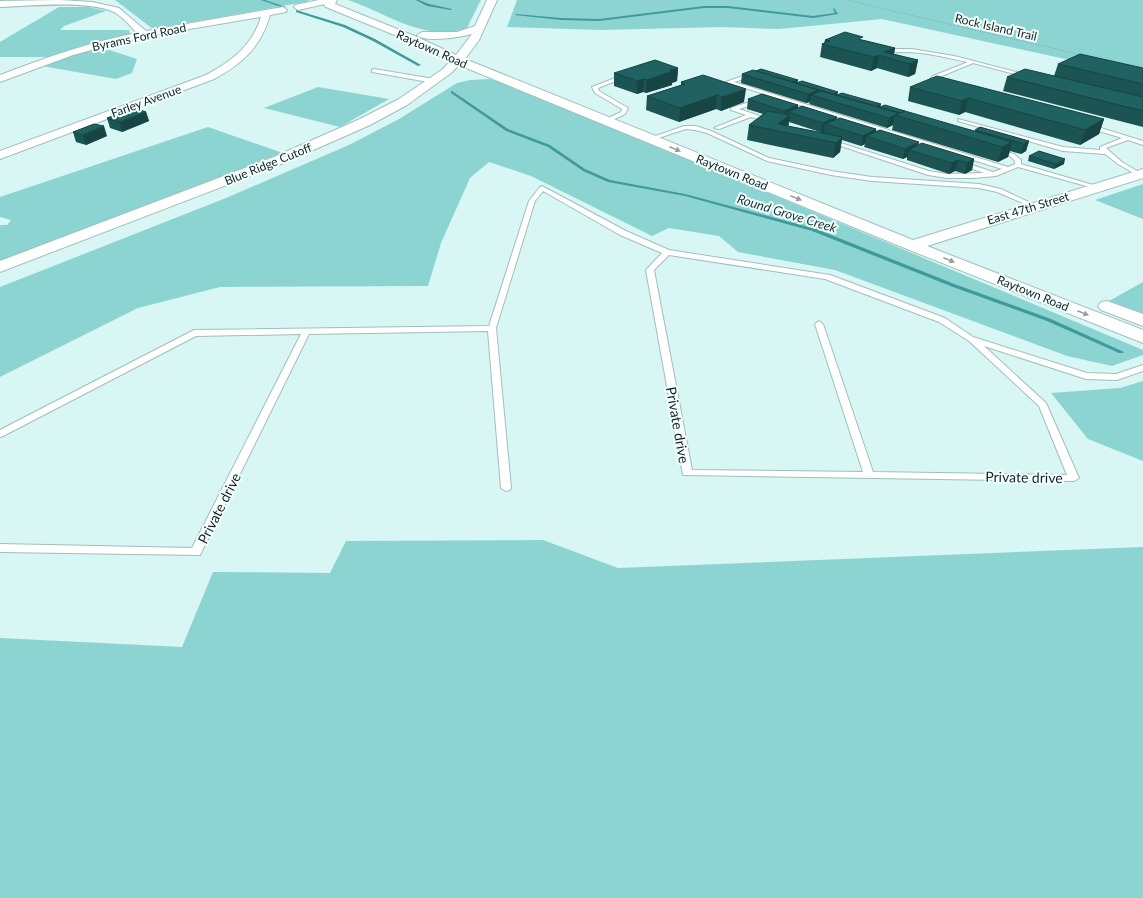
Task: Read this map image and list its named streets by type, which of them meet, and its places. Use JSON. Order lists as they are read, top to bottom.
{
  "streets": {
    "main road": ["Raytown Road", "Blue Ridge Cutoff", "East 47th Street"],
    "street": ["Byrams Ford Road", "Farley Avenue"],
    "lane": ["Private drive"],
    "path": ["Rock Island Trail"]
  },
  "crossings": [
    ["Byrams Ford Road", "Farley Avenue"],
    ["Raytown Road", "Blue Ridge Cutoff"],
    ["Raytown Road", "East 47th Street"]
  ],
  "water": ["Round Grove Creek"]
}
